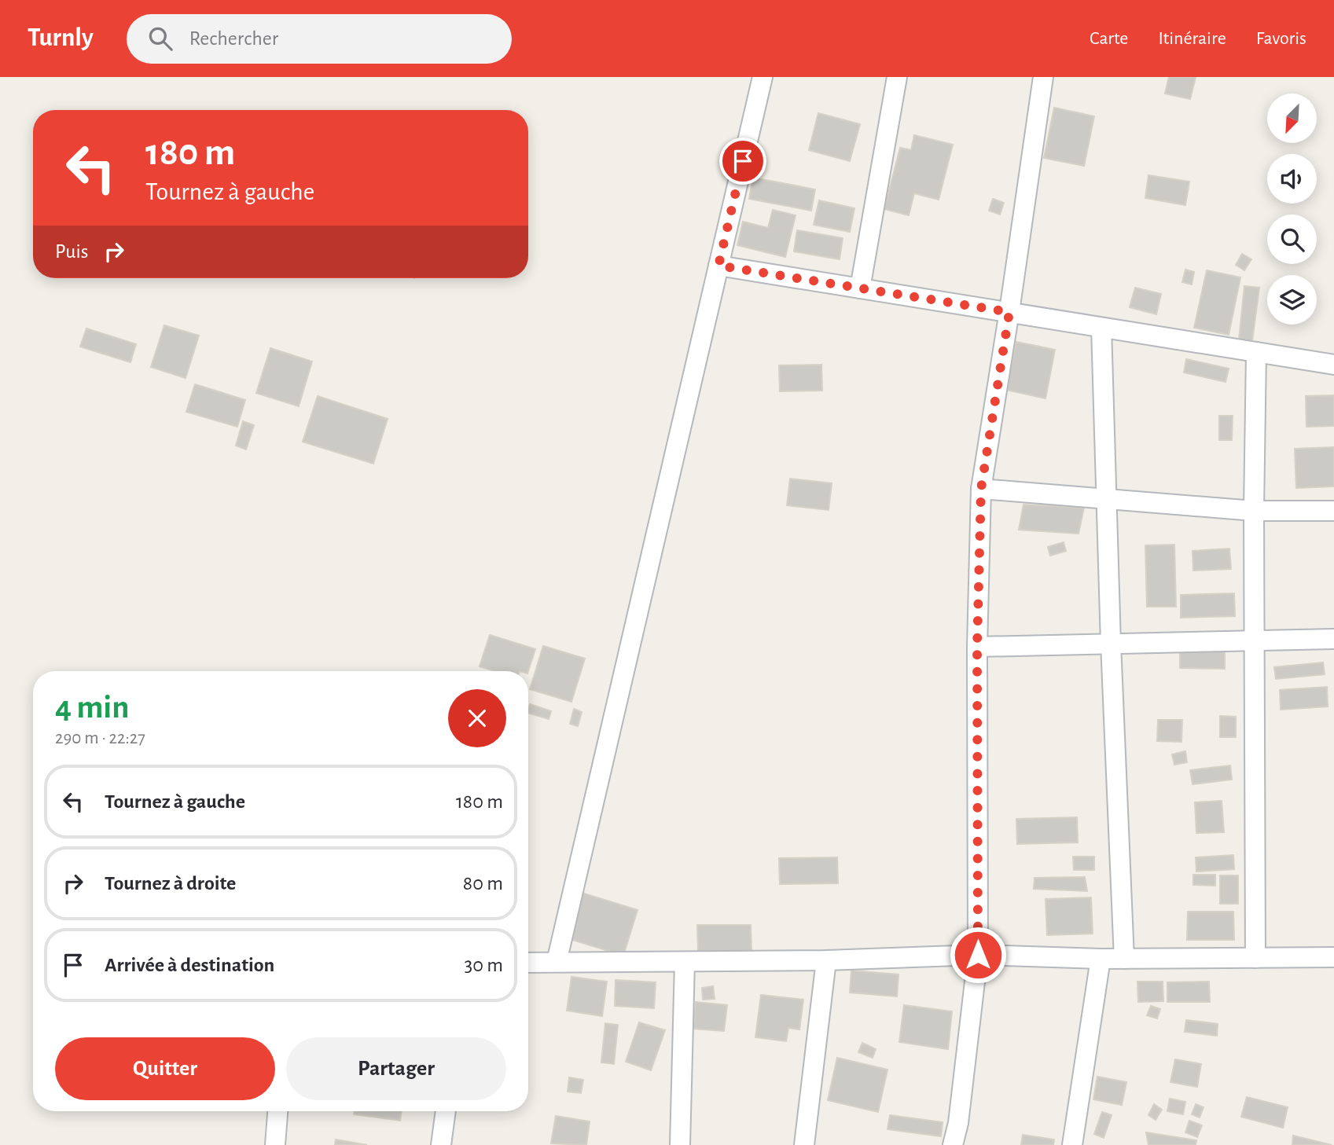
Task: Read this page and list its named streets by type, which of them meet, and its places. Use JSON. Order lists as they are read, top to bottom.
{
  "north": "bottom left",
  "page": {
    "header": "Turnly",
    "search": "Rechercher",
    "nav": ["Carte", "Itinéraire", "Favoris"],
    "turn": ["180 m", "Tournez à gauche"],
    "then": "Puis",
    "heading": ["4 min", "290 m · 22:27"],
    "list": [
      {
        "name": "Tournez à gauche",
        "value": "180 m"
      },
      {
        "name": "Tournez à droite",
        "value": "80 m"
      },
      {
        "name": "Arrivée à destination",
        "value": "30 m"
      }
    ],
    "buttons": ["Quitter", "Partager"]
  }
}
